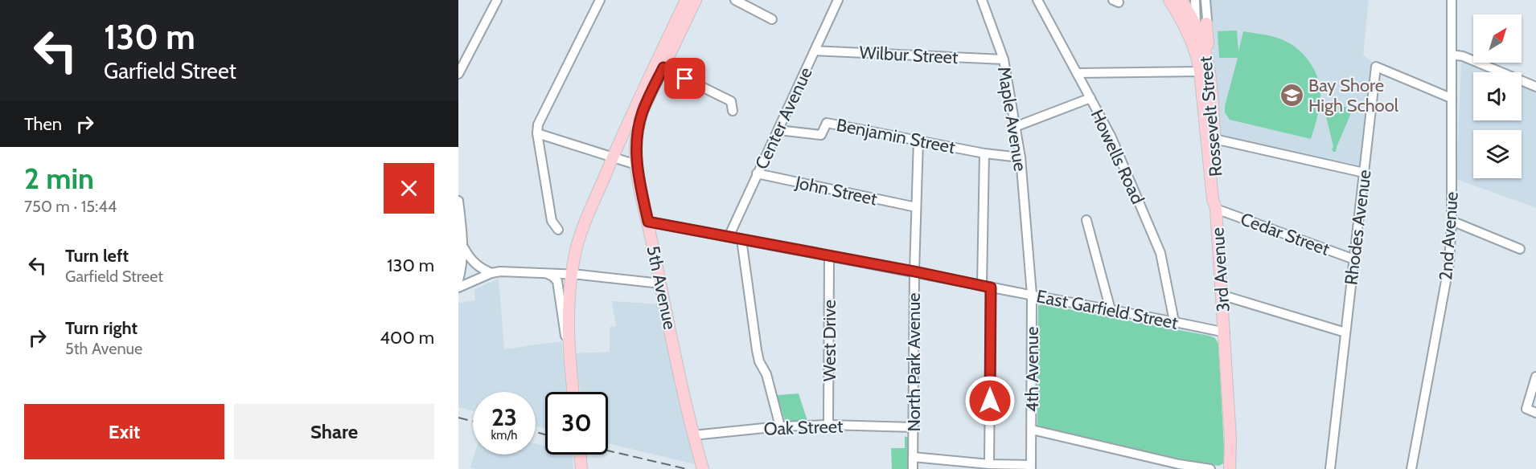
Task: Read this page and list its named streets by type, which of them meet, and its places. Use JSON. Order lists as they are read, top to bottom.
{
  "streets": {
    "main road": ["Rossevelt Street", "3rd Avenue", "5th Avenue"],
    "street": [
      "Wilbur Street",
      "Center Avenue",
      "Maple Avenue",
      "Benjamin Street",
      "Howells Road",
      "John Street",
      "Rhodes Avenue",
      "Cedar Street",
      "2nd Avenue",
      "East Garfield Street",
      "West Drive",
      "North Park Avenue",
      "4th Avenue",
      "Oak Street"
    ]
  },
  "crossings": [
    ["Wilbur Street", "Center Avenue"],
    ["Wilbur Street", "Maple Avenue"],
    ["Rossevelt Street", "Cedar Street"],
    ["Rossevelt Street", "3rd Avenue"],
    ["Center Avenue", "Benjamin Street"],
    ["Center Avenue", "John Street"],
    ["Center Avenue", "East Garfield Street"],
    ["Maple Avenue", "Benjamin Street"],
    ["Maple Avenue", "4th Avenue"],
    ["Benjamin Street", "North Park Avenue"],
    ["Howells Road", "East Garfield Street"],
    ["John Street", "North Park Avenue"],
    ["Rhodes Avenue", "Cedar Street"],
    ["Rhodes Avenue", "2nd Avenue"],
    ["Cedar Street", "3rd Avenue"],
    ["3rd Avenue", "East Garfield Street"],
    ["5th Avenue", "East Garfield Street"],
    ["5th Avenue", "Oak Street"],
    ["East Garfield Street", "West Drive"],
    ["East Garfield Street", "North Park Avenue"],
    ["East Garfield Street", "4th Avenue"],
    ["West Drive", "Oak Street"],
    ["North Park Avenue", "Oak Street"]
  ],
  "places": {
    "school or university": ["Bay Shore High School"]
  },
  "north": "top right",
  "page": {
    "turn": ["130 m", "Garfield Street"],
    "then": "Then",
    "heading": ["2 min", "750 m · 15:44"],
    "list": [
      {
        "name": "Turn left",
        "note": "Garfield Street",
        "value": "130 m"
      },
      {
        "name": "Turn right",
        "note": "5th Avenue",
        "value": "400 m"
      }
    ],
    "speed": "23 km/h",
    "limit": "30",
    "buttons": ["Exit", "Share"]
  }
}
